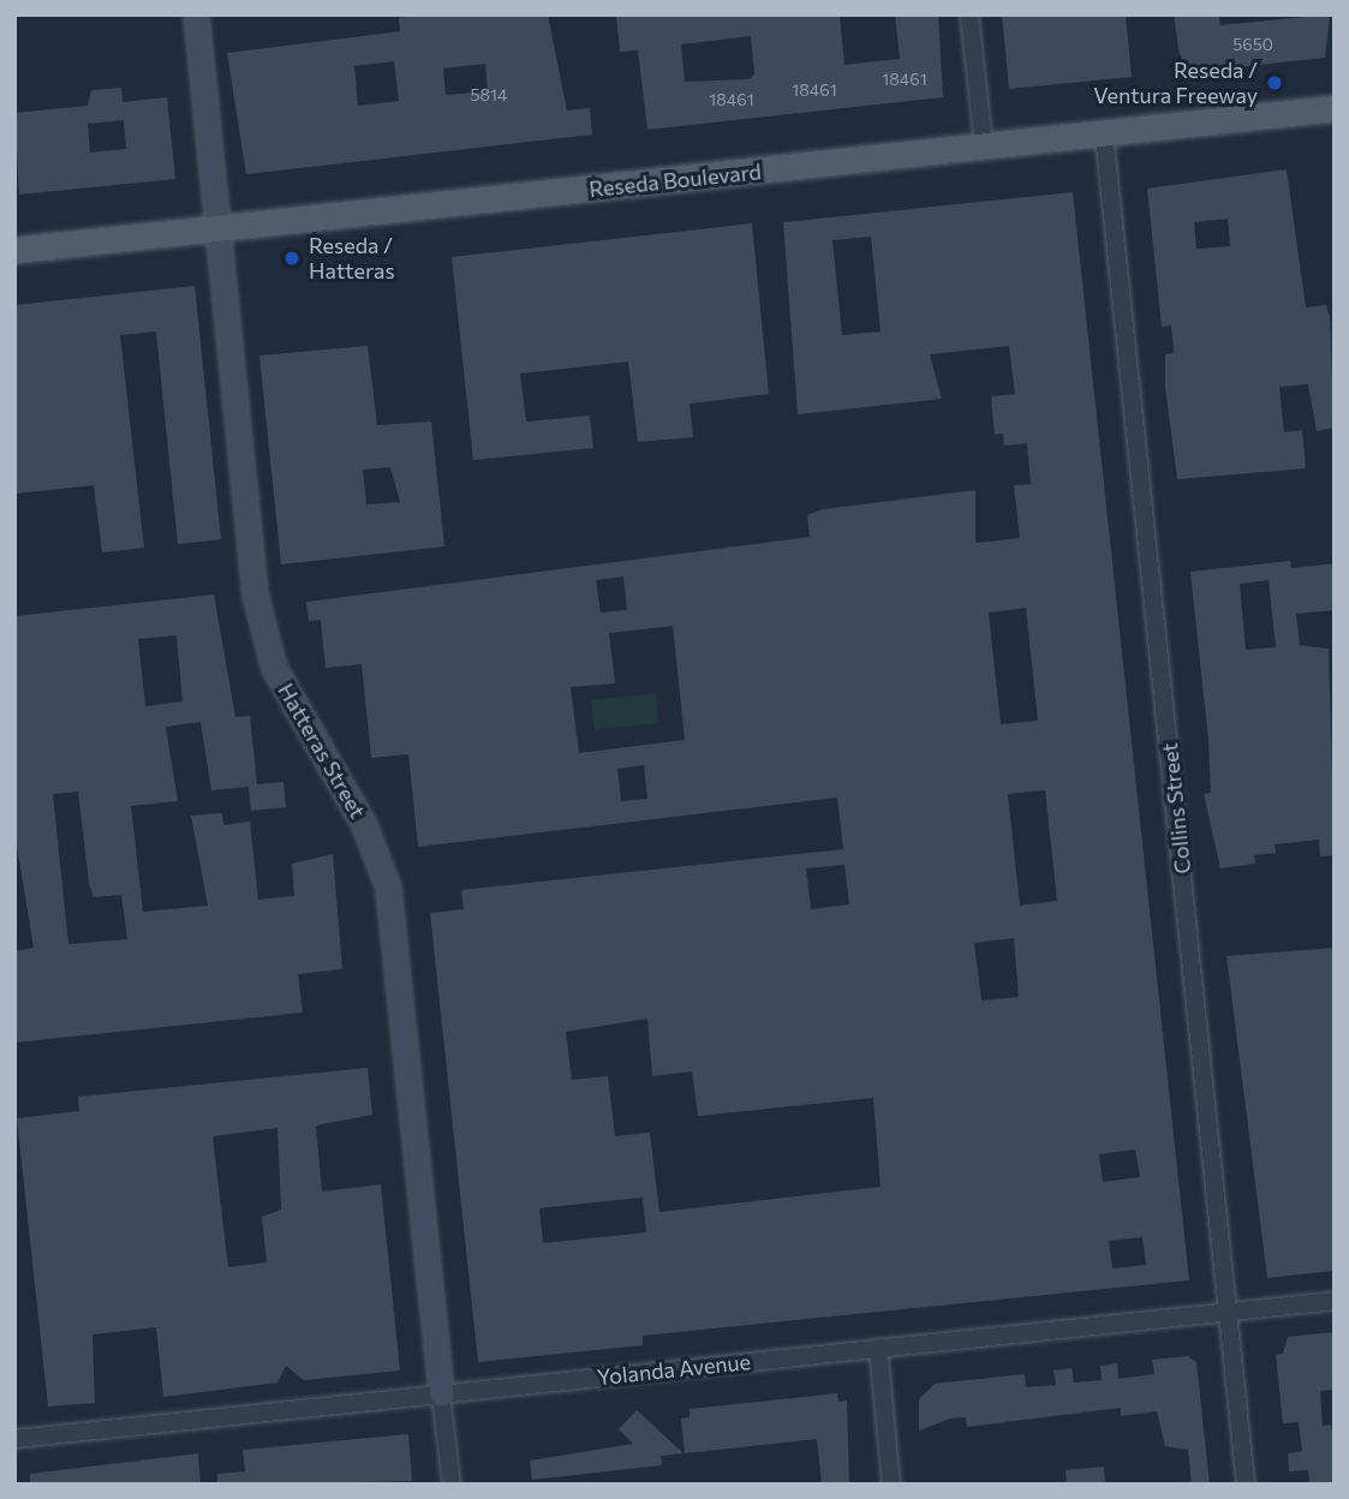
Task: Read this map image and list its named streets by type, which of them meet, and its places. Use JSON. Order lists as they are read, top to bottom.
{
  "streets": {
    "main road": ["Reseda Boulevard"],
    "street": ["Hatteras Street", "Collins Street", "Yolanda Avenue"]
  },
  "crossings": [
    ["Reseda Boulevard", "Hatteras Street"],
    ["Reseda Boulevard", "Collins Street"],
    ["Hatteras Street", "Yolanda Avenue"],
    ["Collins Street", "Yolanda Avenue"]
  ],
  "places": ["Reseda / Ventura Freeway", "Reseda / Hatteras"],
  "house_numbers": [
    "5650",
    "18461",
    "18461",
    "5814",
    "18461"
  ]
}
